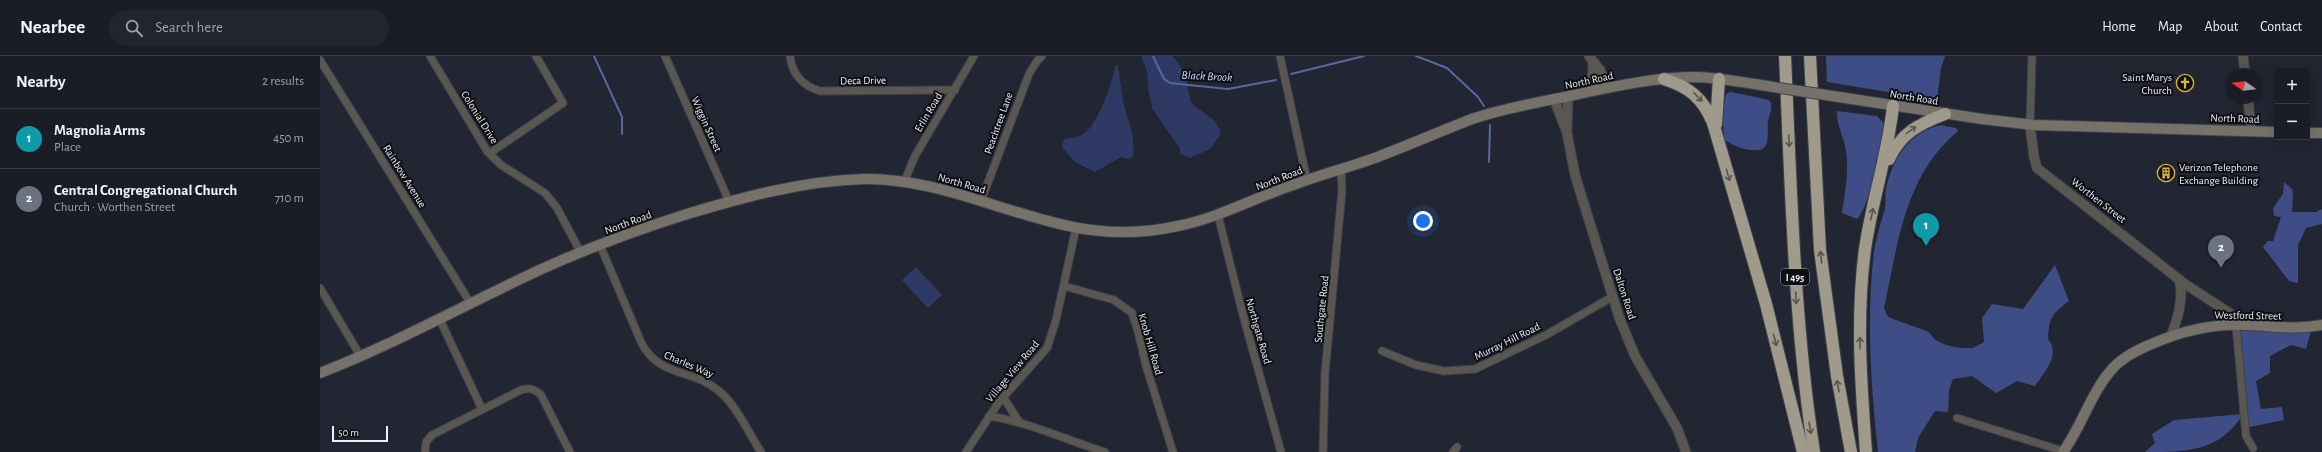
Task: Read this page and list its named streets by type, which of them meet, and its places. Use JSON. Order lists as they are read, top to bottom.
{
  "streets": {
    "highway": ["I 495"],
    "main road": ["North Road", "Westford Street"],
    "street": [
      "Deca Drive",
      "Erlin Road",
      "Colonial Drive",
      "Peachtree Lane",
      "Wiggin Street",
      "Rainbow Avenue",
      "Worthen Street",
      "Dalton Road",
      "Southgate Road",
      "Northgate Road",
      "Murray Hill Road",
      "Knob Hill Road",
      "Charles Way",
      "Village View Road"
    ]
  },
  "crossings": [
    ["Deca Drive", "Erlin Road"],
    ["North Road", "Erlin Road"],
    ["North Road", "Colonial Drive"],
    ["North Road", "Peachtree Lane"],
    ["North Road", "Wiggin Street"],
    ["North Road", "Rainbow Avenue"],
    ["North Road", "Worthen Street"],
    ["North Road", "Dalton Road"],
    ["North Road", "Southgate Road"],
    ["North Road", "Northgate Road"],
    ["North Road", "Charles Way"],
    ["North Road", "Village View Road"],
    ["Worthen Street", "Westford Street"],
    ["Dalton Road", "Murray Hill Road"],
    ["Knob Hill Road", "Village View Road"]
  ],
  "water": ["Black Brook"],
  "places": {
    "church": ["Saint Marys Church"],
    "building": ["Verizon Telephone Exchange Building"]
  },
  "scale_bar": "50 m",
  "north": "left",
  "page": {
    "header": "Nearbee",
    "search": "Search here",
    "nav": [
      "Home",
      "Map",
      "About",
      "Contact"
    ],
    "heading": ["Nearby", "2 results"],
    "map_buttons": ["+", "−"],
    "list": [
      {
        "mark": "1",
        "name": "Magnolia Arms",
        "note": "Place",
        "value": "450 m"
      },
      {
        "mark": "2",
        "name": "Central Congregational Church",
        "note": "Church · Worthen Street",
        "value": "710 m"
      }
    ],
    "pins": ["1", "2"],
    "scale": "50 m"
  }
}
